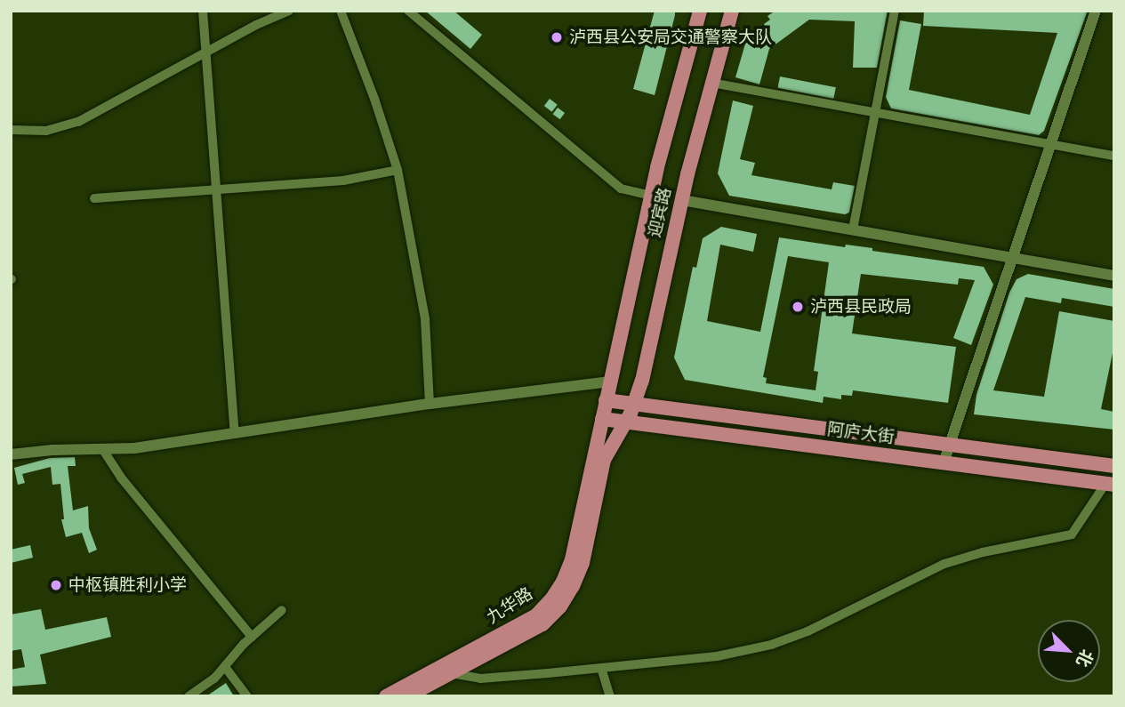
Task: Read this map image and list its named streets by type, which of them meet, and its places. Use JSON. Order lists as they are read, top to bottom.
{
  "streets": {
    "highway": ["迎宾路", "阿庐大街", "九华路"]
  },
  "crossings": [
    ["迎宾路", "阿庐大街"],
    ["迎宾路", "九华路"],
    ["阿庐大街", "九华路"]
  ],
  "places": ["泸西县公安局交通警察大队", "泸西县民政局", "中枢镇胜利小学"],
  "north": "bottom right"
}
